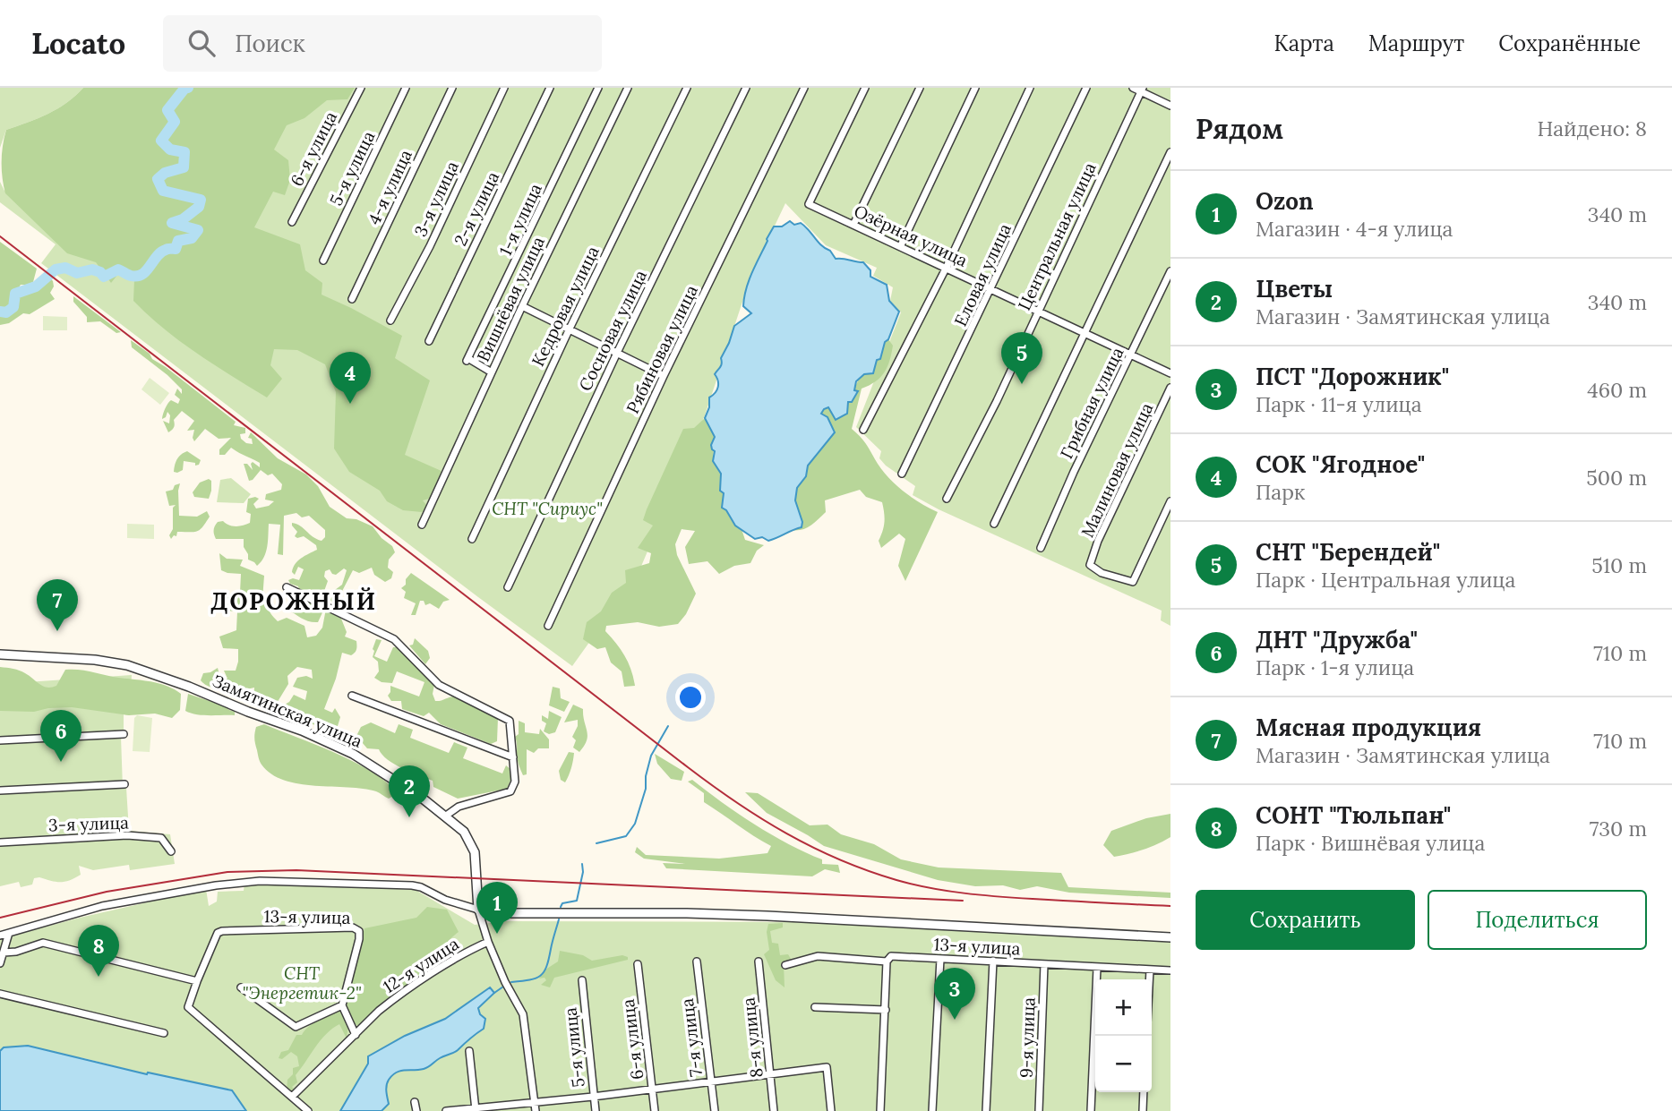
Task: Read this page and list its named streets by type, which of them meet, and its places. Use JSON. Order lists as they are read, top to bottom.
{
  "streets": {
    "street": [
      "6-я улица",
      "5-я улица",
      "4-я улица",
      "3-я улица",
      "2-я улица",
      "1-я улица",
      "Озёрная улица",
      "Центральная улица",
      "Еловая улица",
      "Вишнёвая улица",
      "Кедровая улица",
      "Сосновая улица",
      "Рябиновая улица",
      "Грибная улица",
      "Малиновая улица",
      "Замятинская улица",
      "13-я улица",
      "12-я улица",
      "7-я улица",
      "8-я улица",
      "9-я улица"
    ]
  },
  "crossings": [
    ["1-я улица", "Вишнёвая улица"],
    ["Озёрная улица", "Центральная улица"],
    ["Озёрная улица", "Еловая улица"],
    ["Озёрная улица", "Грибная улица"],
    ["13-я улица", "9-я улица"]
  ],
  "districts": ["ДОРОЖНЫЙ"],
  "parks": ["СНТ \"Сириус\"", "СHТ \"Энергетик-2\""],
  "page": {
    "header": "Locato",
    "search": "Поиск",
    "nav": ["Карта", "Маршрут", "Сохранённые"],
    "heading": ["Рядом", "Найдено: 8"],
    "list": [
      {
        "mark": "1",
        "name": "Ozon",
        "note": "Магазин · 4-я улица",
        "value": "340 m"
      },
      {
        "mark": "2",
        "name": "Цветы",
        "note": "Магазин · Замятинская улица",
        "value": "340 m"
      },
      {
        "mark": "3",
        "name": "ПСТ \"Дорожник\"",
        "note": "Парк · 11-я улица",
        "value": "460 m"
      },
      {
        "mark": "4",
        "name": "СОК \"Ягодное\"",
        "note": "Парк",
        "value": "500 m"
      },
      {
        "mark": "5",
        "name": "СНТ \"Берендей\"",
        "note": "Парк · Центральная улица",
        "value": "510 m"
      },
      {
        "mark": "6",
        "name": "ДНТ \"Дружба\"",
        "note": "Парк · 1-я улица",
        "value": "710 m"
      },
      {
        "mark": "7",
        "name": "Мясная продукция",
        "note": "Магазин · Замятинская улица",
        "value": "710 m"
      },
      {
        "mark": "8",
        "name": "СОНТ \"Тюльпан\"",
        "note": "Парк · Вишнёвая улица",
        "value": "730 m"
      }
    ],
    "pins": [
      "5",
      "4",
      "7",
      "6",
      "2",
      "1",
      "8",
      "3"
    ],
    "buttons": ["Сохранить", "Поделиться"],
    "map_buttons": ["+", "−"]
  }
}
